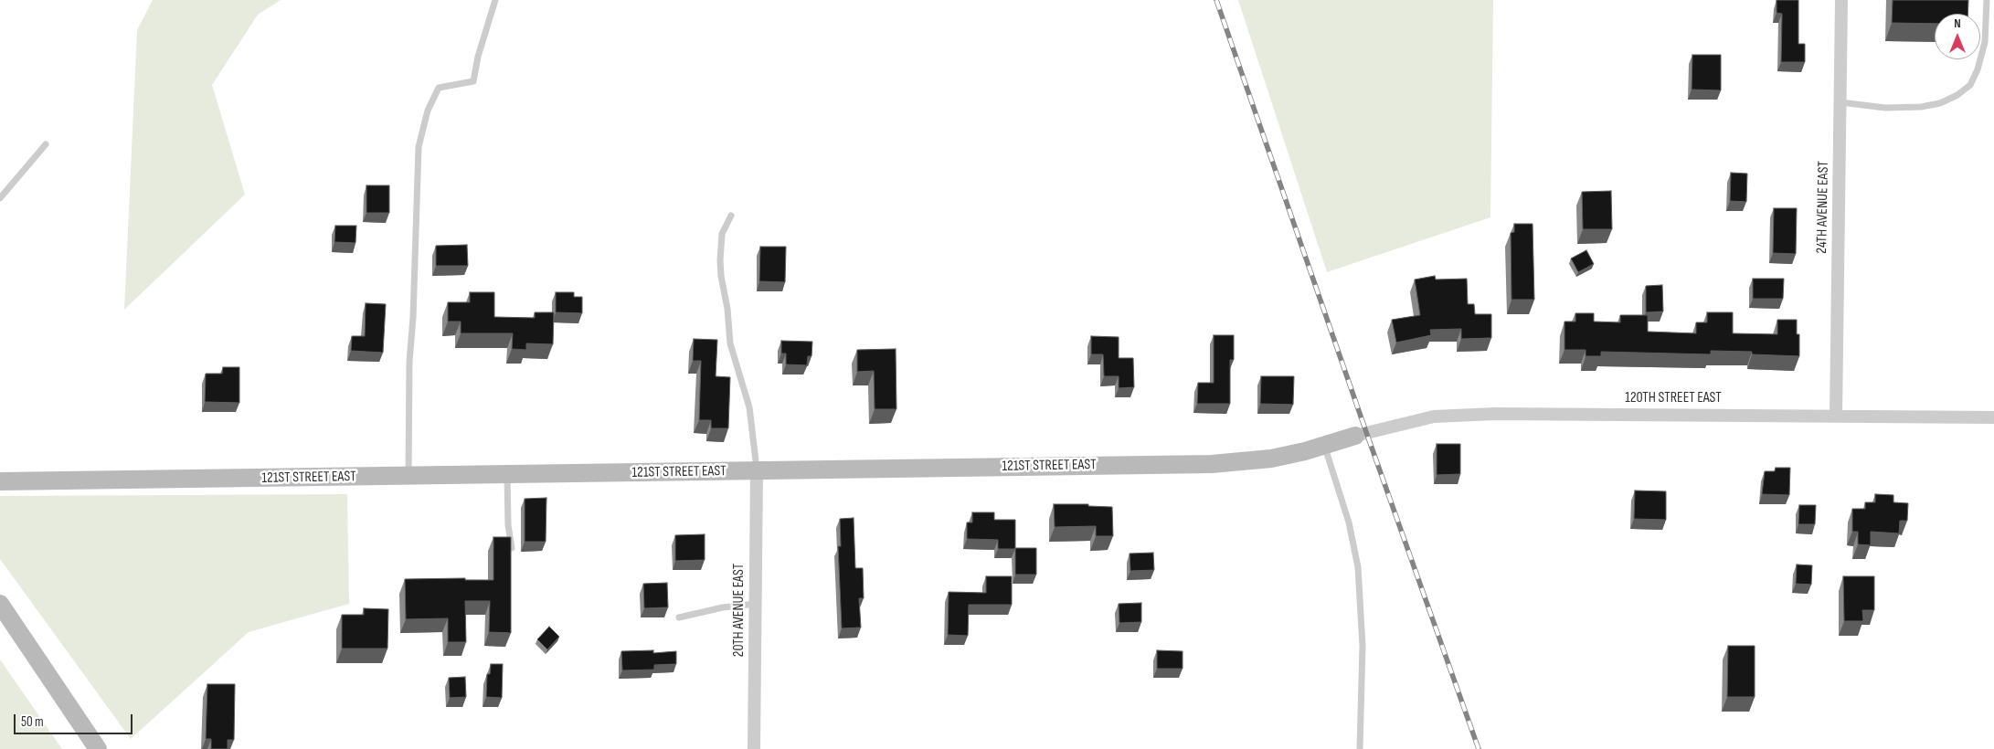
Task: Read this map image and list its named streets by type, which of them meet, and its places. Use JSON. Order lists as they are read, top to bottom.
{
  "streets": {
    "street": [
      "24TH AVENUE EAST",
      "120TH STREET EAST",
      "121ST STREET EAST",
      "20TH AVENUE EAST"
    ]
  },
  "crossings": [
    ["24TH AVENUE EAST", "120TH STREET EAST"],
    ["120TH STREET EAST", "121ST STREET EAST"],
    ["121ST STREET EAST", "20TH AVENUE EAST"]
  ],
  "scale_bar": "50 m",
  "north": "top"
}
